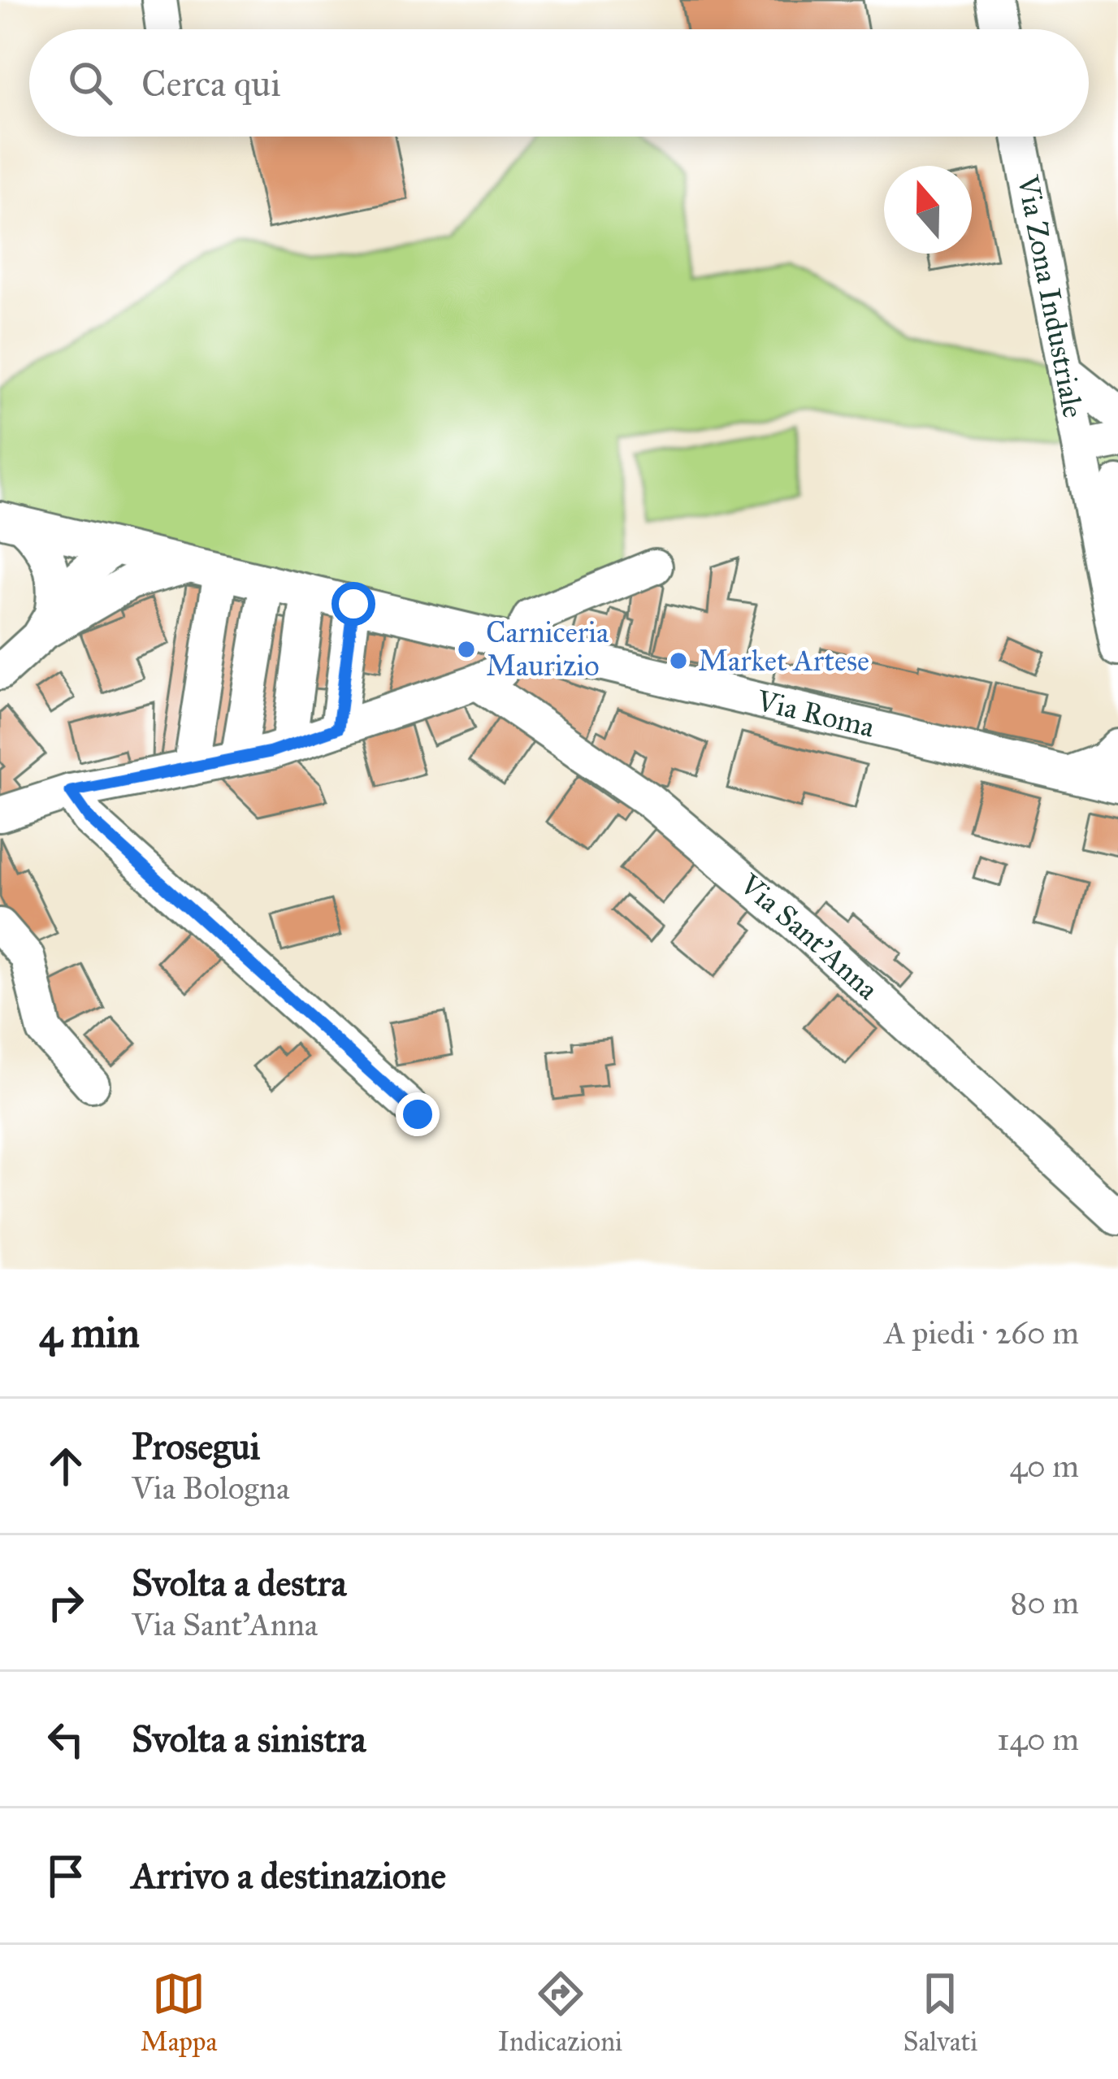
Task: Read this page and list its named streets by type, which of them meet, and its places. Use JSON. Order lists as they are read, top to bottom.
{
  "streets": {
    "street": ["Via Zona Industriale", "Via Roma", "Via Sant'Anna"]
  },
  "places": ["Carniceria Maurizio", "Market Artese"],
  "north": "top",
  "page": {
    "search": "Cerca qui",
    "heading": ["4 min", "A piedi · 260 m"],
    "list": [
      ["Prosegui", "Via Bologna", "40 m"],
      ["Svolta a destra", "Via Sant'Anna", "80 m"],
      ["Svolta a sinistra", "140 m"],
      "Arrivo a destinazione"
    ],
    "nav": ["Mappa", "Indicazioni", "Salvati"]
  }
}
